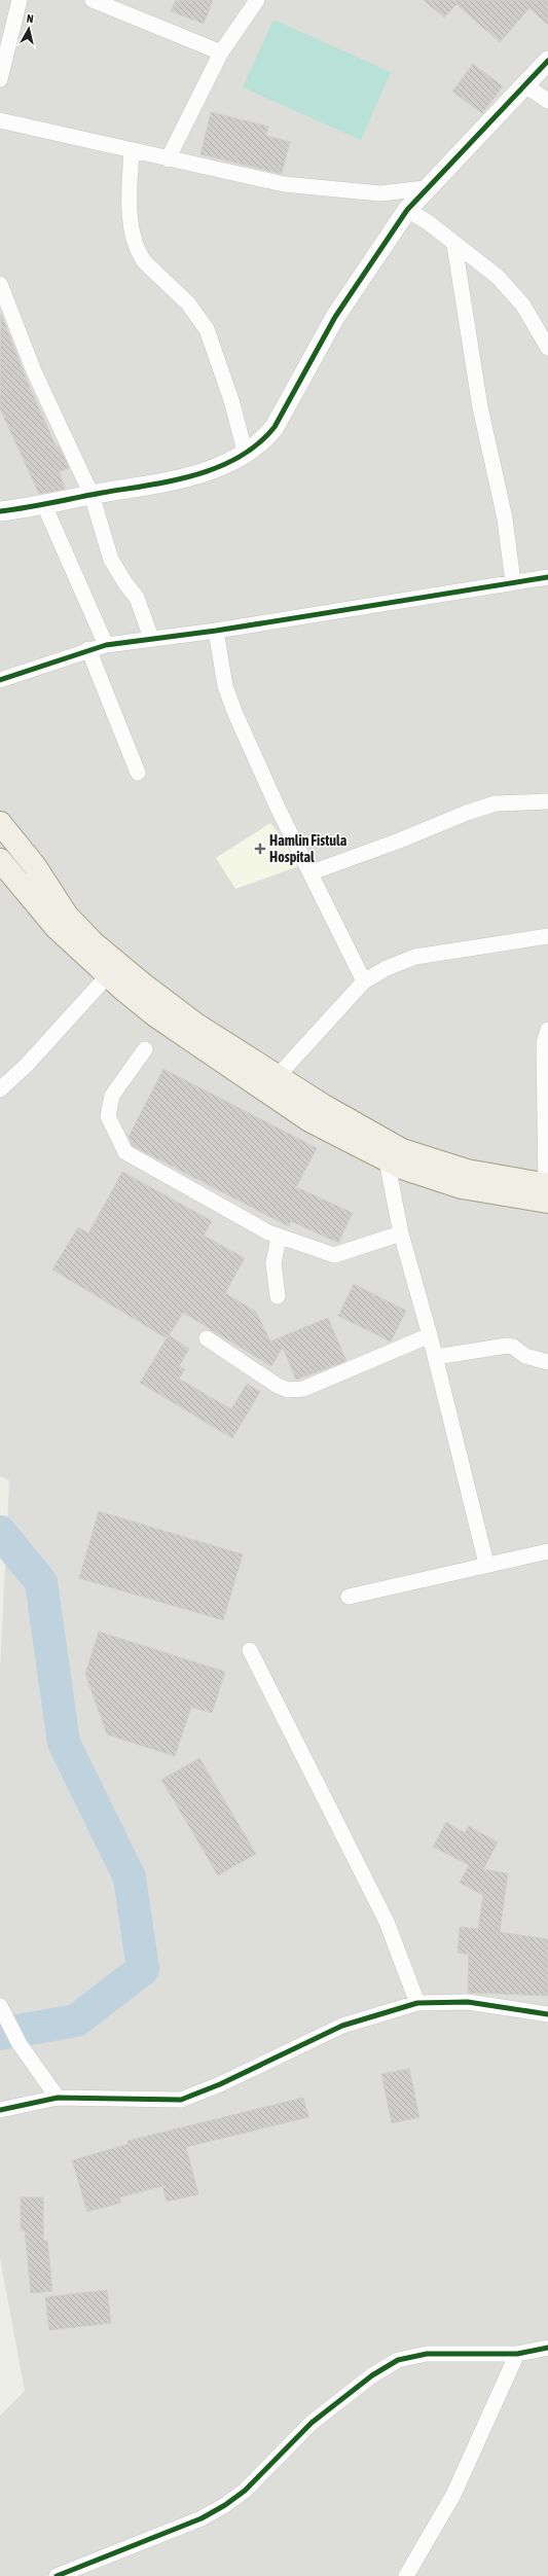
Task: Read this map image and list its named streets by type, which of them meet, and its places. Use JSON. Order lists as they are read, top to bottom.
{
  "places": {
    "health": ["Hamlin Fistula Hospital"]
  },
  "north": "top"
}
